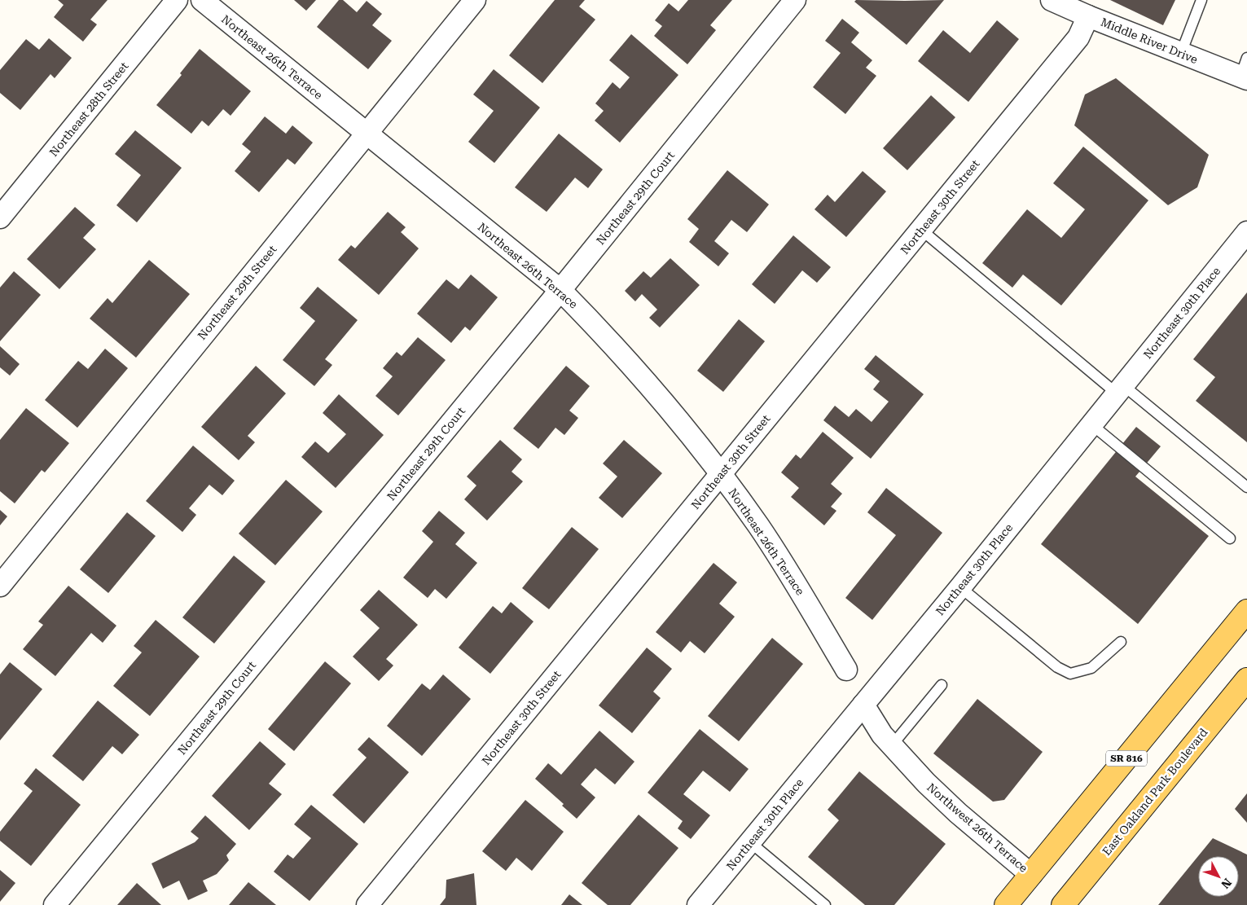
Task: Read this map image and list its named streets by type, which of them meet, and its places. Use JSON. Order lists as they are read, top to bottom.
{
  "streets": {
    "main road": ["SR 816", "East Oakland Park Boulevard"],
    "street": [
      "Middle River Drive",
      "Northeast 26th Terrace",
      "Northeast 28th Street",
      "Northeast 29th Court",
      "Northeast 30th Street",
      "Northeast 29th Street",
      "Northeast 30th Place",
      "Northwest 26th Terrace"
    ]
  },
  "crossings": [
    ["Middle River Drive", "Northeast 30th Street"],
    ["Northeast 26th Terrace", "Northeast 29th Court"],
    ["Northeast 26th Terrace", "Northeast 30th Street"],
    ["Northeast 26th Terrace", "Northeast 29th Street"],
    ["Northeast 30th Place", "Northwest 26th Terrace"],
    ["SR 816", "Northwest 26th Terrace"]
  ],
  "north": "bottom right"
}
